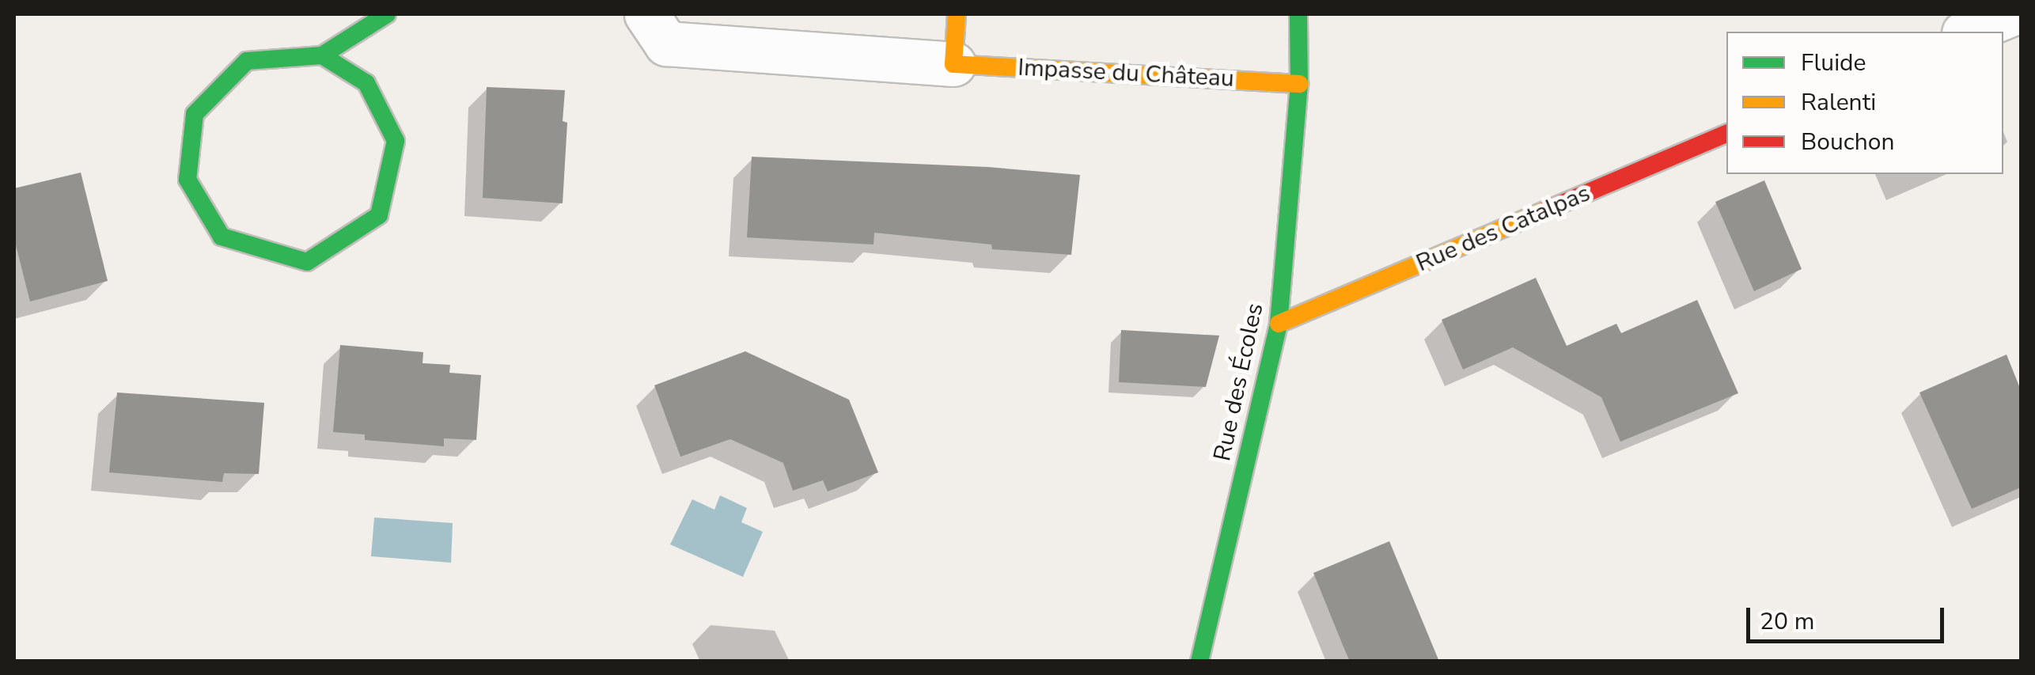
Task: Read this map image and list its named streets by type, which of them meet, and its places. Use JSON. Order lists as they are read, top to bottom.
{
  "streets": {
    "street": ["Impasse du Château", "Rue des Catalpas", "Rue des Écoles"]
  },
  "crossings": [
    ["Impasse du Château", "Rue des Écoles"],
    ["Rue des Catalpas", "Rue des Écoles"]
  ],
  "legend": ["Fluide", "Ralenti", "Bouchon"],
  "scale_bar": "20 m"
}
